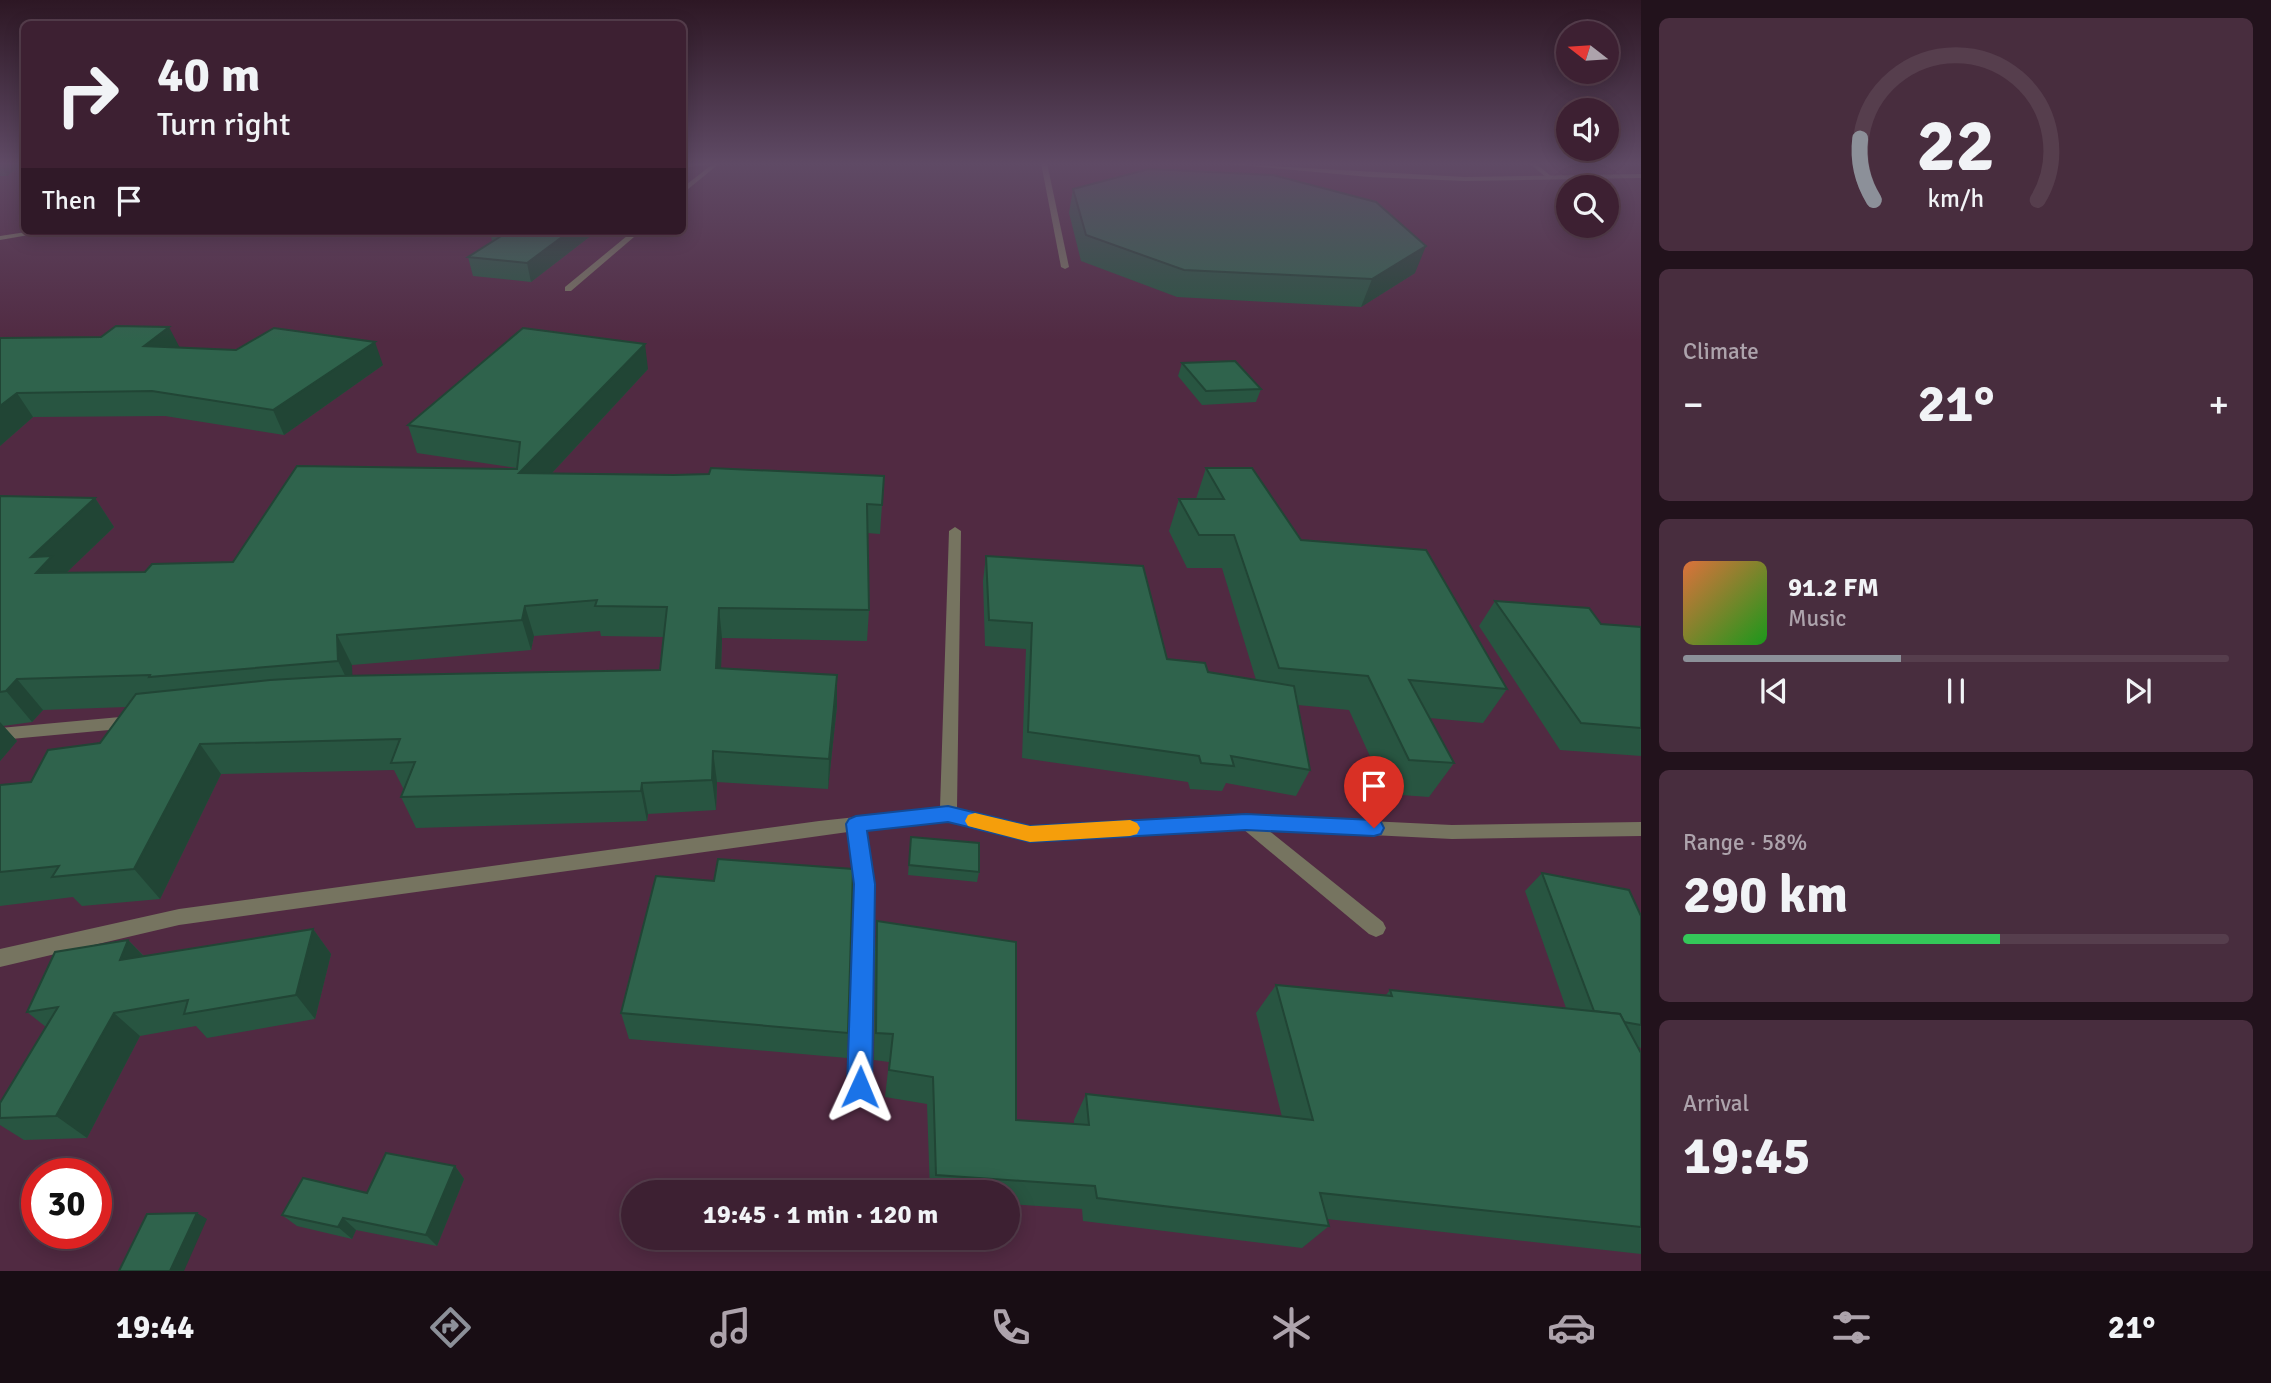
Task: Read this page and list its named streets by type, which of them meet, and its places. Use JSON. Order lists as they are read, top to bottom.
{
  "north": "left",
  "page": {
    "turn": ["40 m", "Turn right"],
    "then": "Then",
    "tile": [
      "Climate",
      ["Range · 58%", "290 km"],
      ["Arrival", "19:45"]
    ],
    "heat": ["−", "21°", "+"],
    "song": ["91.2 FM", "Music"],
    "limit": "30",
    "trip": "19:45 · 1 min · 120 m",
    "tabs": ["19:44", "21°"],
    "gauge": ["22", "km/h"]
  }
}
